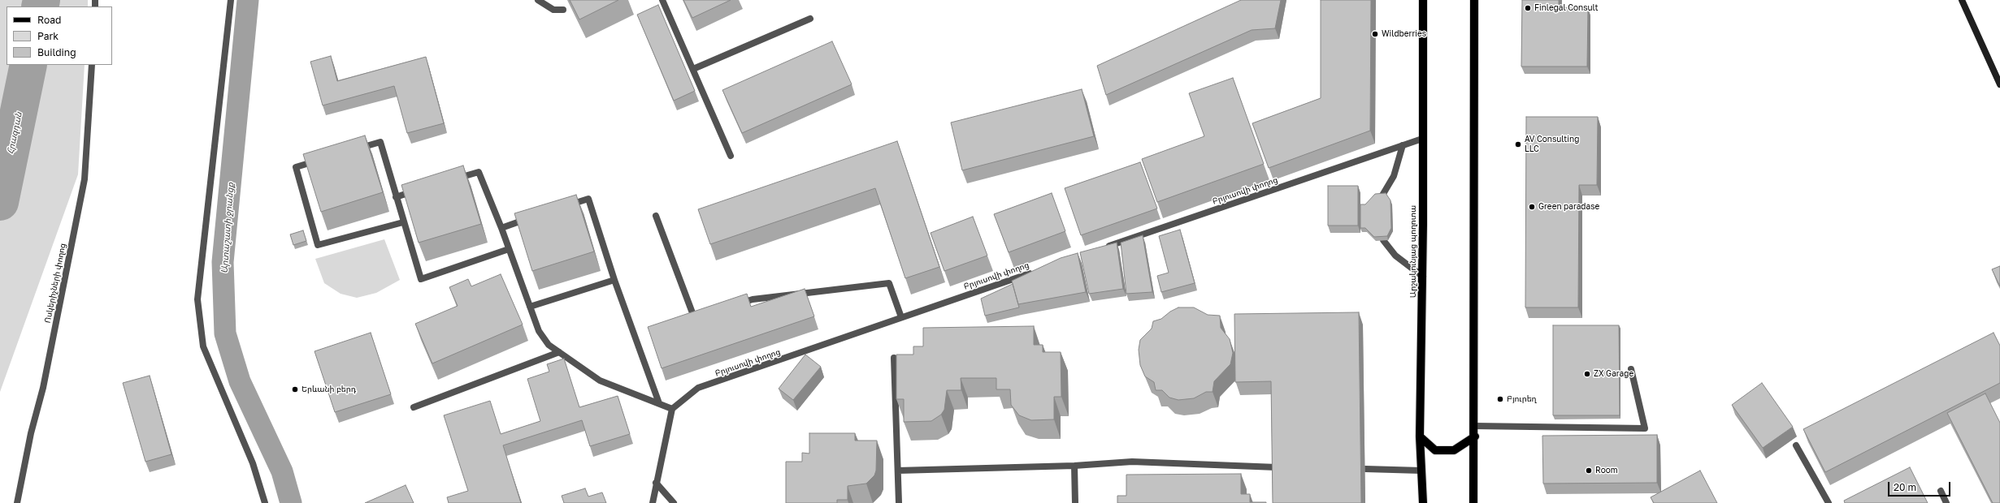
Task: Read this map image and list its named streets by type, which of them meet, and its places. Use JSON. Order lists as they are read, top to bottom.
{
  "streets": {
    "main road": ["Արշակունյաց պողոտա"],
    "street": ["Բրյուսովի փողոց", "Ոսկերիչների փողոց"]
  },
  "crossings": [
    ["Բրյուսովի փողոց", "Արշակունյաց պողոտա"]
  ],
  "water": ["Հրազդան", "Արտաշատի ջրանցք"],
  "places": [
    "Finlegal Consult",
    "Wildberries",
    "AV Consulting LLC",
    "Green paradase",
    "ZX Garage",
    "Երևանի բերդ",
    "Բյուրեղ",
    "Room"
  ],
  "legend": ["Road", "Park", "Building"],
  "scale_bar": "20 m"
}
